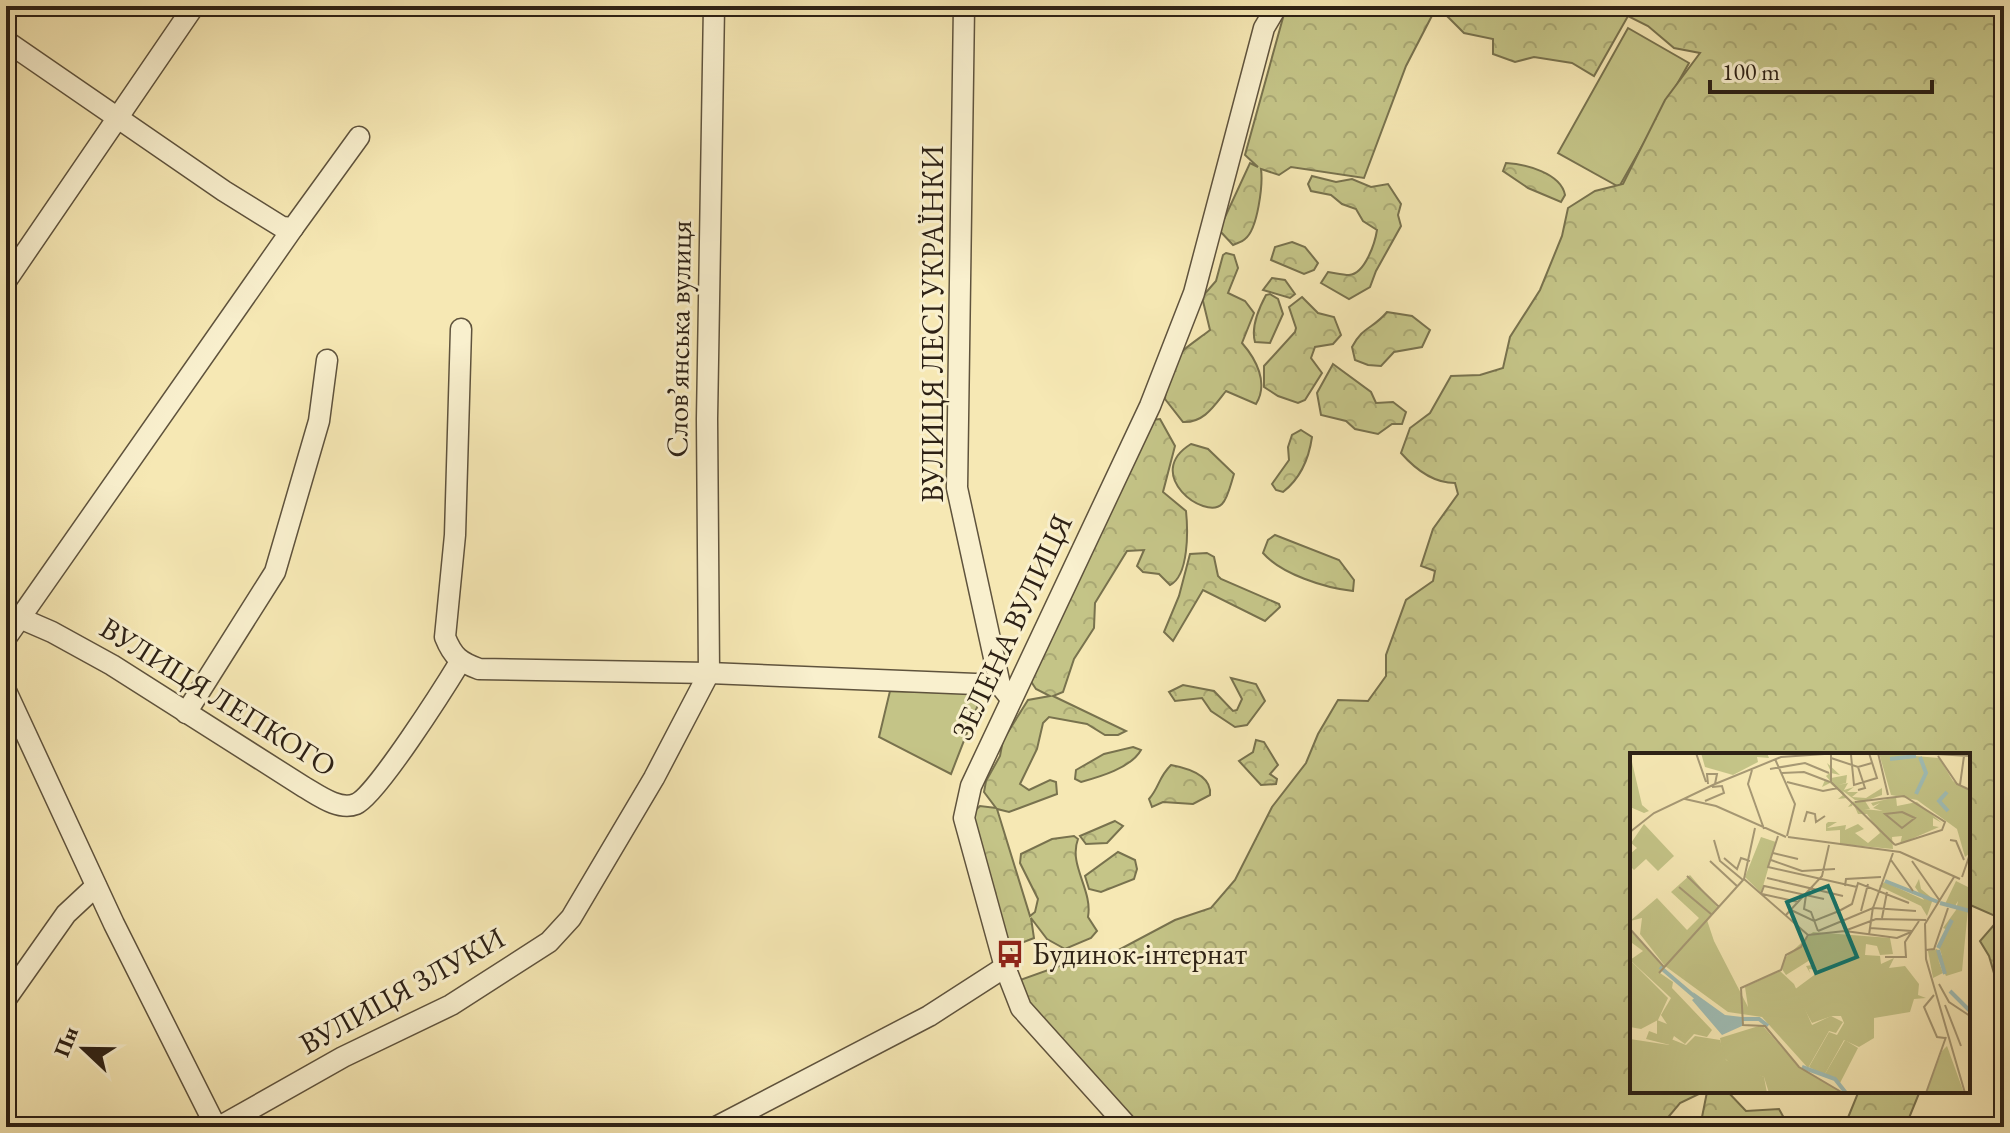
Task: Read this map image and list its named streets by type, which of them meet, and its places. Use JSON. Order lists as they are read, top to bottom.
{
  "streets": {
    "street": [
      "ВУЛИЦЯ ЛЕСІ УКРАЇНКИ",
      "Словʼянська вулиця",
      "ЗЕЛЕНА ВУЛИЦЯ",
      "ВУЛИЦЯ ЛЕПКОГО",
      "ВУЛИЦЯ ЗЛУКИ"
    ]
  },
  "crossings": [
    ["ВУЛИЦЯ ЛЕСІ УКРАЇНКИ", "ЗЕЛЕНА ВУЛИЦЯ"],
    ["Словʼянська вулиця", "ВУЛИЦЯ ЗЛУКИ"]
  ],
  "places": {
    "bus stop": ["Будинок-інтернат"]
  },
  "scale_bar": "100 m",
  "north": "left"
}
